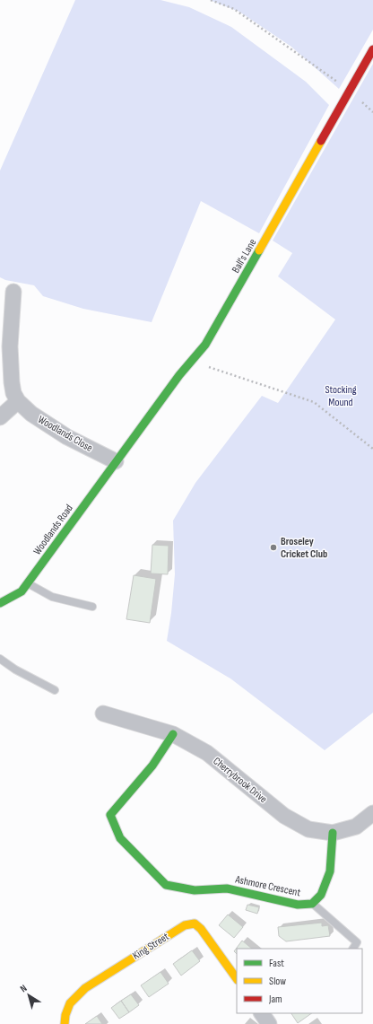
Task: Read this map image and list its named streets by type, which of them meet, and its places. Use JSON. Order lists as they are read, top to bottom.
{
  "streets": {
    "street": [
      "Ball's Lane",
      "Woodlands Close",
      "Woodlands Road",
      "Cherrybrook Drive",
      "Ashmore Crescent",
      "King Street"
    ]
  },
  "crossings": [
    ["Ball's Lane", "Woodlands Close"],
    ["Ball's Lane", "Woodlands Road"],
    ["Woodlands Close", "Woodlands Road"],
    ["Cherrybrook Drive", "Ashmore Crescent"]
  ],
  "parks": ["Stocking Mound"],
  "places": ["Broseley Cricket Club"],
  "legend": ["Fast", "Slow", "Jam"],
  "north": "top left"
}
